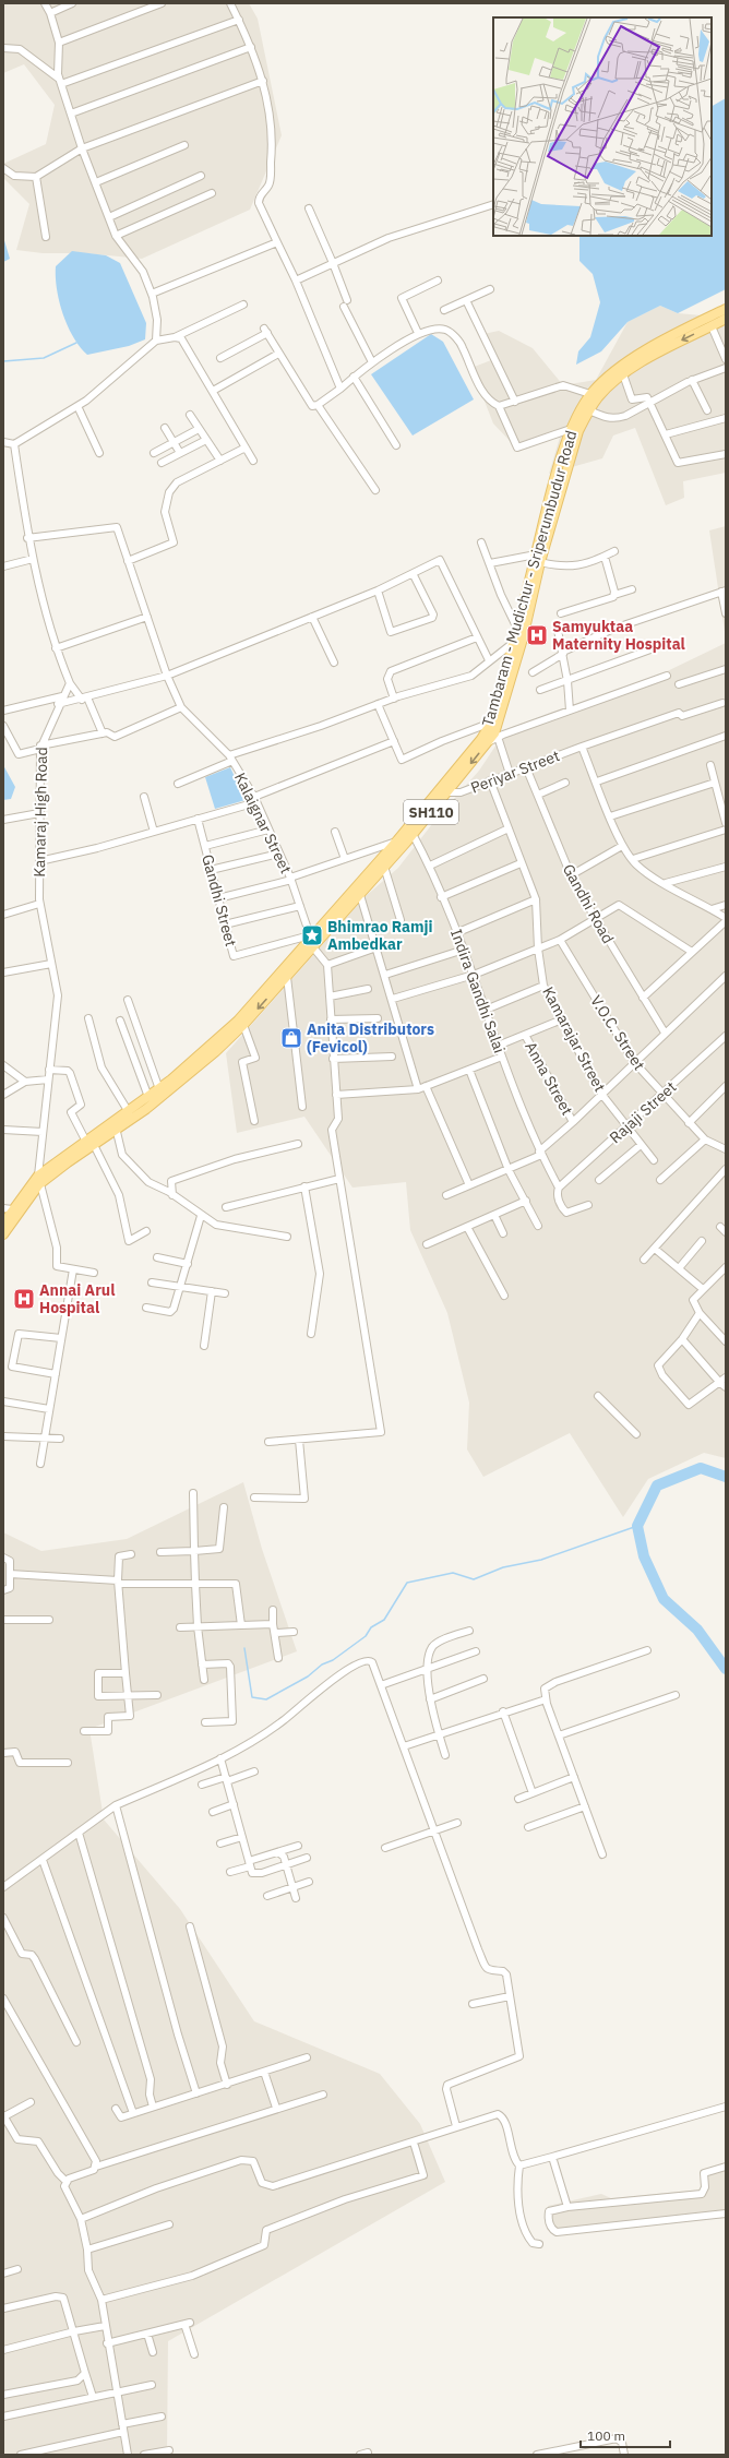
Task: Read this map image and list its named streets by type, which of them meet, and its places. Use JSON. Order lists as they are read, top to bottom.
{
  "streets": {
    "main road": ["Tambaram - Mudichur - Sriperumbudur Road", "SH110"],
    "street": [
      "Periyar Street",
      "Kamaraj High Road",
      "Kalaignar Street",
      "Gandhi Street",
      "Gandhi Road",
      "Indira Gandhi Salai",
      "V.O.C. Street",
      "Kamarajar Street",
      "Anna Street",
      "Rajaji Street"
    ]
  },
  "crossings": [
    ["Tambaram - Mudichur - Sriperumbudur Road", "Periyar Street"],
    ["Tambaram - Mudichur - Sriperumbudur Road", "Kamaraj High Road"],
    ["Tambaram - Mudichur - Sriperumbudur Road", "Kalaignar Street"],
    ["Tambaram - Mudichur - Sriperumbudur Road", "Gandhi Street"],
    ["Tambaram - Mudichur - Sriperumbudur Road", "Indira Gandhi Salai"],
    ["Periyar Street", "Gandhi Road"],
    ["Periyar Street", "Kamarajar Street"],
    ["Kalaignar Street", "Gandhi Street"],
    ["Indira Gandhi Salai", "Rajaji Street"],
    ["V.O.C. Street", "Rajaji Street"],
    ["Kamarajar Street", "Rajaji Street"]
  ],
  "places": {
    "hospital": ["Samyuktaa Maternity Hospital", "Annai Arul Hospital"],
    "place": ["Bhimrao Ramji Ambedkar"],
    "shop": ["Anita Distributors (Fevicol)"]
  },
  "scale_bar": "100 m"
}
